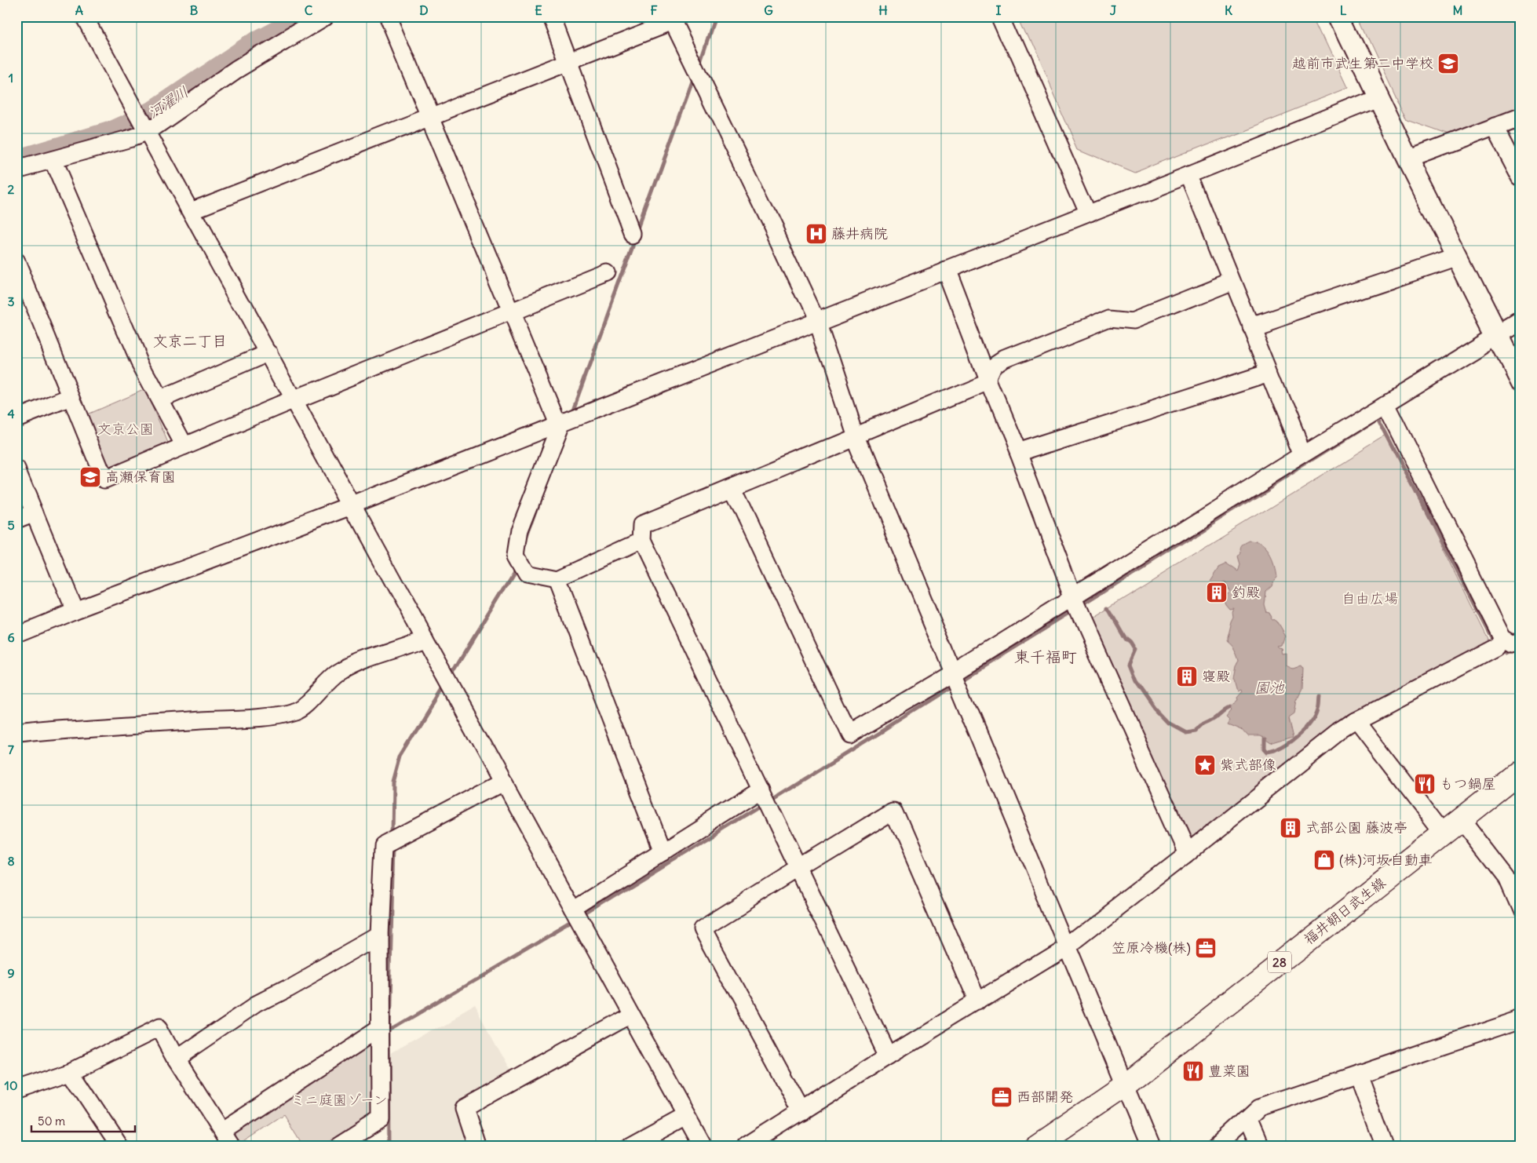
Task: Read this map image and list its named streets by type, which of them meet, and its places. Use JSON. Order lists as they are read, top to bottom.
{
  "streets": {
    "main road": ["福井朝日武生線", "28"]
  },
  "districts": ["文京二丁目", "東千福町"],
  "water": ["河濯川", "園池"],
  "parks": ["文京公園", "自由広場", "ミニ庭園ゾーン"],
  "places": {
    "school or university": ["越前市武生第二中学校", "高瀬保育園"],
    "hospital": ["藤井病院"],
    "building": ["釣殿", "寝殿", "式部公園 藤波亭"],
    "place": ["紫式部像"],
    "restaurant": ["もつ鍋屋", "豊菜園"],
    "shop": ["(株)河坂自動車"],
    "office": ["笠原冷機(株)", "西部開発"]
  },
  "scale_bar": "50 m",
  "grid": {
    "columns": [
      "A",
      "B",
      "C",
      "D",
      "E",
      "F",
      "G",
      "H",
      "I",
      "J",
      "K",
      "L",
      "M"
    ],
    "rows": [
      "1",
      "2",
      "3",
      "4",
      "5",
      "6",
      "7",
      "8",
      "9",
      "10"
    ]
  }
}
